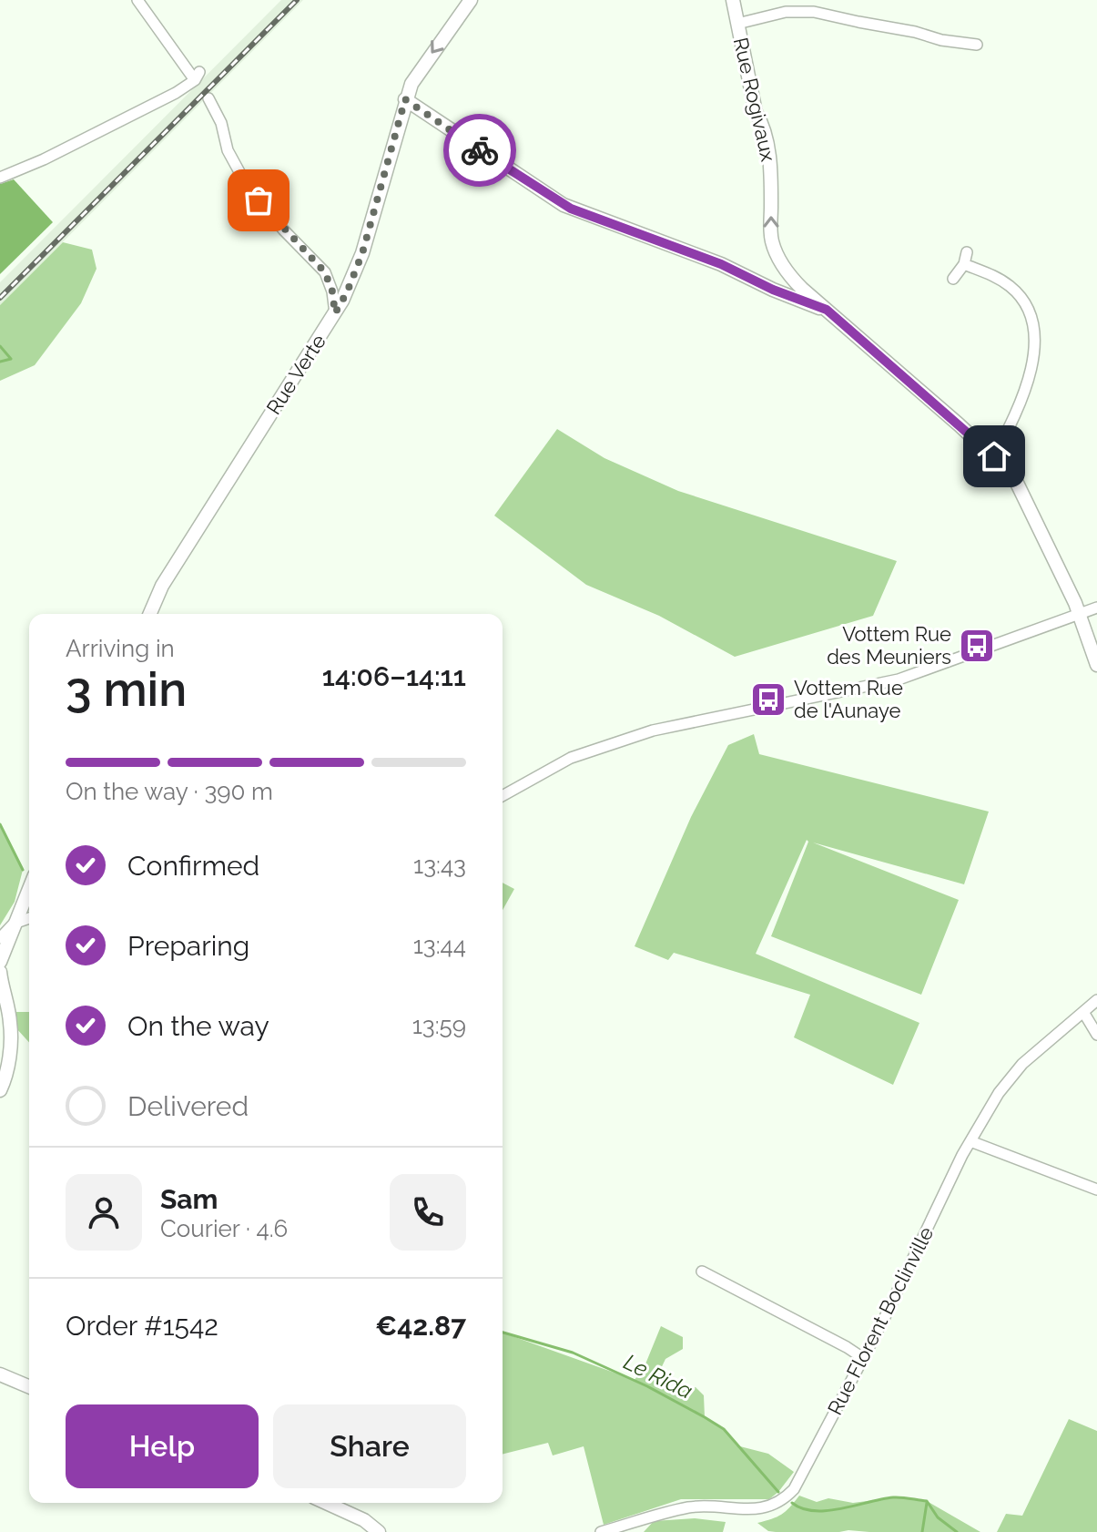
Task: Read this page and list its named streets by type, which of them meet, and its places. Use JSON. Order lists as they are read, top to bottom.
{
  "streets": {
    "street": ["Rue Rogivaux", "Rue Verte", "Rue Florent Boclinville"]
  },
  "water": ["Le Rida"],
  "places": {
    "bus stop": ["Vottem Rue des Meuniers", "Vottem Rue de l'Aunaye"]
  },
  "page": {
    "heading": ["3 min", "Arriving in", "14:06–14:11"],
    "panel": [
      "Sam",
      "Courier · 4.6",
      "Order #1542",
      "€42.87"
    ],
    "bar": "On the way · 390 m",
    "list": [
      ["Confirmed", "13:43"],
      ["Preparing", "13:44"],
      ["On the way", "13:59"],
      "Delivered"
    ],
    "buttons": ["Help", "Share"]
  }
}
